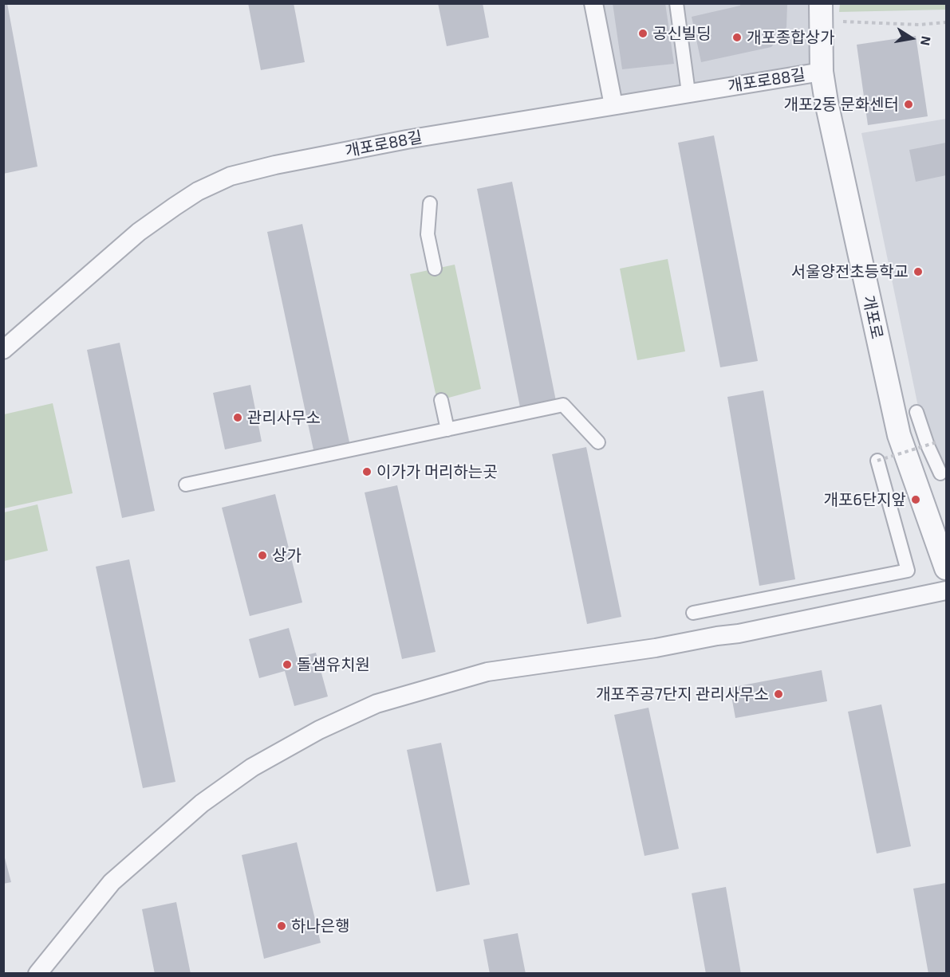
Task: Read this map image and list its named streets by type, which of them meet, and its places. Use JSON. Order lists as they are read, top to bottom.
{
  "streets": {
    "street": ["개포로88길", "개포로"]
  },
  "crossings": [
    ["개포로88길", "개포로"]
  ],
  "places": [
    "공신빌딩",
    "개포종합상가",
    "개포2동 문화센터",
    "서울양전초등학교",
    "관리사무소",
    "이가가 머리하는곳",
    "개포6단지앞",
    "상가",
    "돌샘유치원",
    "개포주공7단지 관리사무소",
    "하나은행"
  ],
  "north": "right"
}
